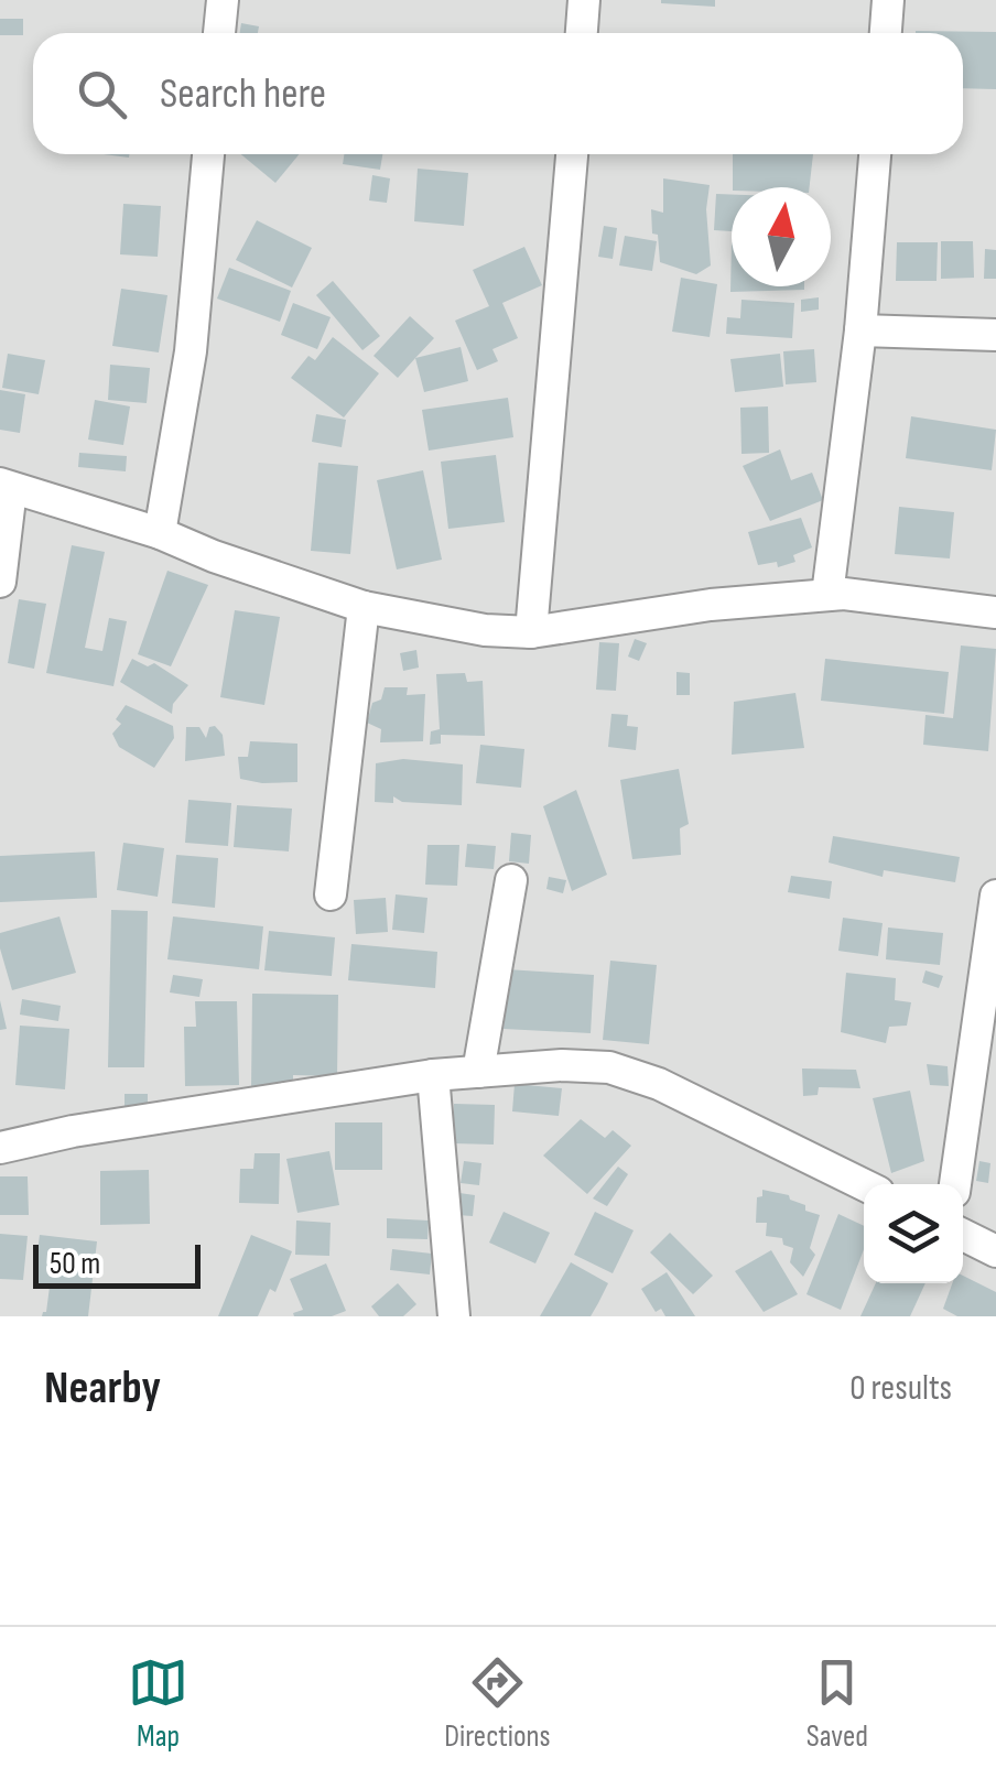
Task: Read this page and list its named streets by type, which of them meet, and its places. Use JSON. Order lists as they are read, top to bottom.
{
  "scale_bar": "50 m",
  "north": "top",
  "page": {
    "search": "Search here",
    "scale": "50 m",
    "heading": ["Nearby", "0 results"],
    "nav": ["Map", "Directions", "Saved"]
  }
}
